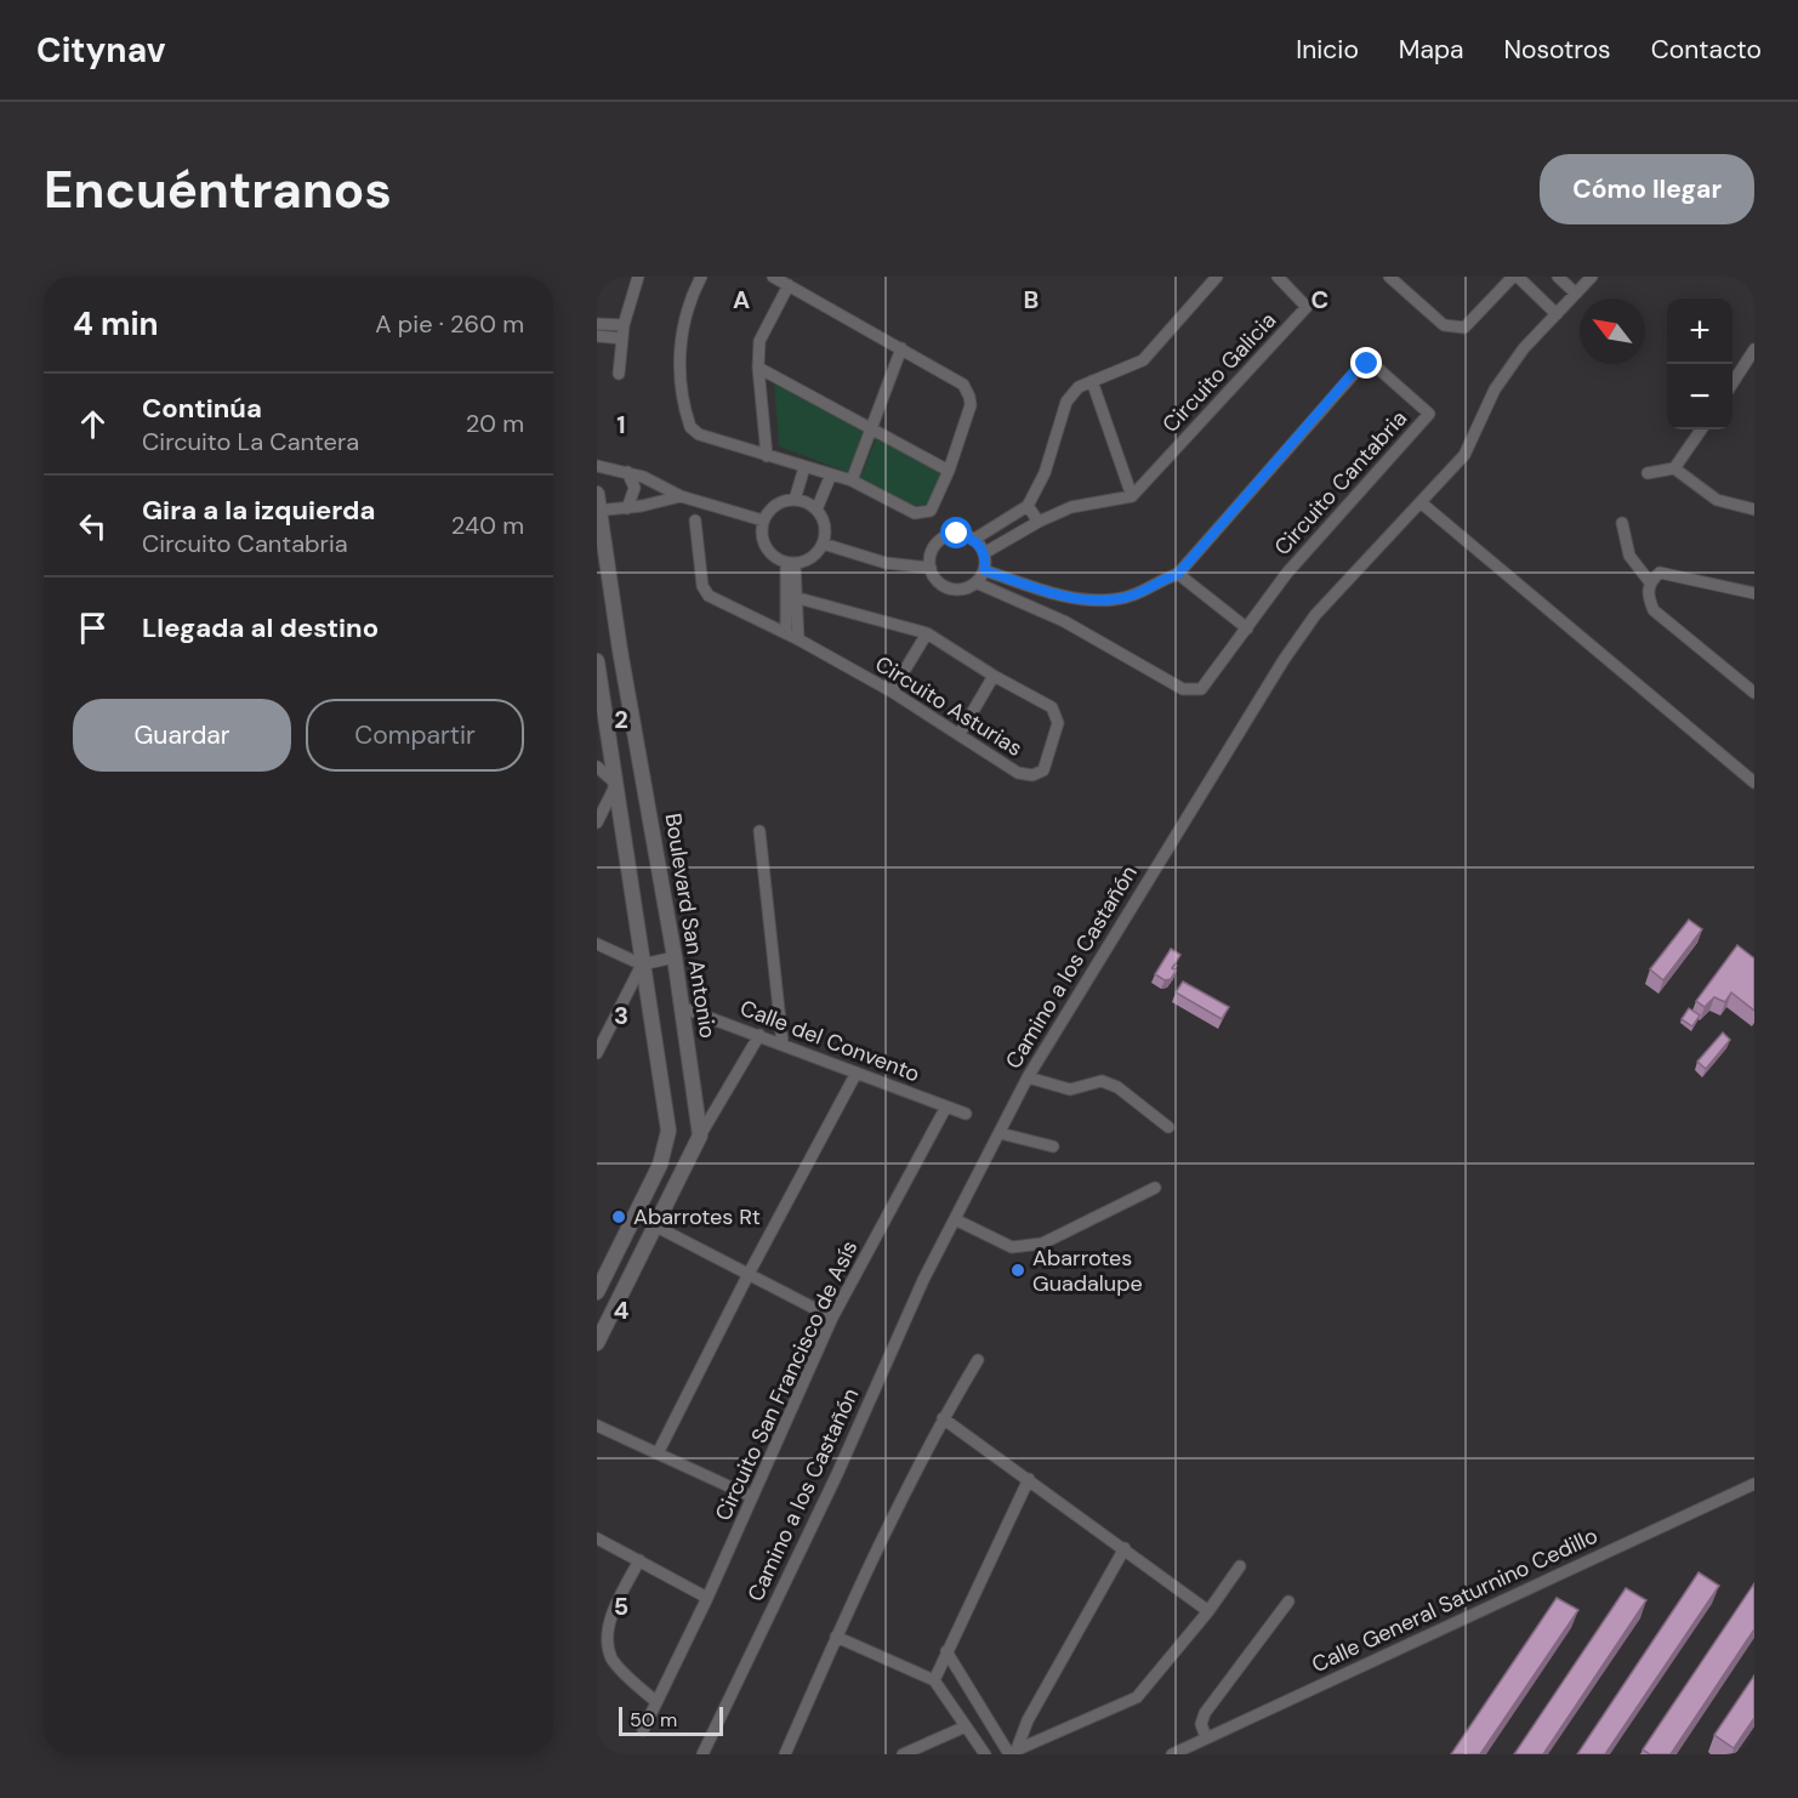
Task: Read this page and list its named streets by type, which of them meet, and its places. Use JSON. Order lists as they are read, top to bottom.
{
  "streets": {
    "street": [
      "Circuito Galicia",
      "Circuito Cantabria",
      "Circuito Asturias",
      "Boulevard San Antonio",
      "Camino a los Castañón",
      "Calle del Convento",
      "Circuito San Francisco de Asís",
      "Calle General Saturnino Cedillo"
    ]
  },
  "crossings": [
    ["Boulevard San Antonio", "Calle del Convento"],
    ["Calle del Convento", "Circuito San Francisco de Asís"]
  ],
  "places": ["Abarrotes Rt", "Abarrotes Guadalupe"],
  "scale_bar": "50 m",
  "north": "top left",
  "page": {
    "header": "Citynav",
    "nav": [
      "Inicio",
      "Mapa",
      "Nosotros",
      "Contacto"
    ],
    "buttons": [
      "Cómo llegar",
      ["Guardar", "Compartir"]
    ],
    "title": "Encuéntranos",
    "heading": ["4 min", "A pie · 260 m"],
    "map_buttons": ["+", "−"],
    "list": [
      ["Continúa", "Circuito La Cantera", "20 m"],
      ["Gira a la izquierda", "Circuito Cantabria", "240 m"],
      "Llegada al destino"
    ],
    "scale": "50 m"
  },
  "grid": {
    "columns": ["A", "B", "C"],
    "rows": [
      "1",
      "2",
      "3",
      "4",
      "5"
    ]
  }
}
